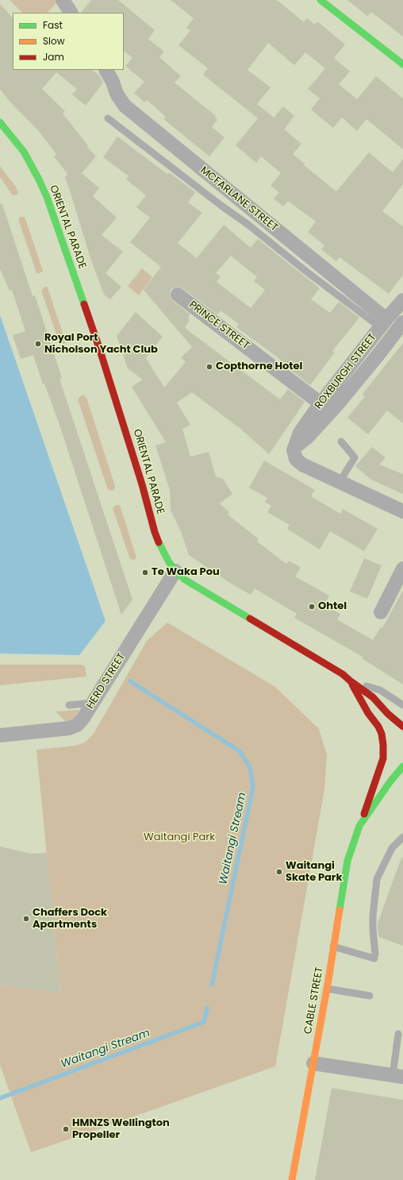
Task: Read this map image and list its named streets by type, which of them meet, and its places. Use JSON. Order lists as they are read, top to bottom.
{
  "streets": {
    "main road": ["ORIENTAL PARADE", "CABLE STREET"],
    "street": [
      "MCFARLANE STREET",
      "PRINCE STREET",
      "ROXBURGH STREET",
      "HERD STREET"
    ]
  },
  "crossings": [
    ["MCFARLANE STREET", "ROXBURGH STREET"],
    ["ORIENTAL PARADE", "HERD STREET"],
    ["ORIENTAL PARADE", "CABLE STREET"],
    ["PRINCE STREET", "ROXBURGH STREET"]
  ],
  "water": ["Waitangi Stream"],
  "parks": ["Waitangi Park"],
  "places": [
    "Royal Port Nicholson Yacht Club",
    "Copthorne Hotel",
    "Te Waka Pou",
    "Ohtel",
    "Waitangi Skate Park",
    "Chaffers Dock Apartments",
    "HMNZS Wellington Propeller"
  ],
  "legend": ["Fast", "Slow", "Jam"]
}
